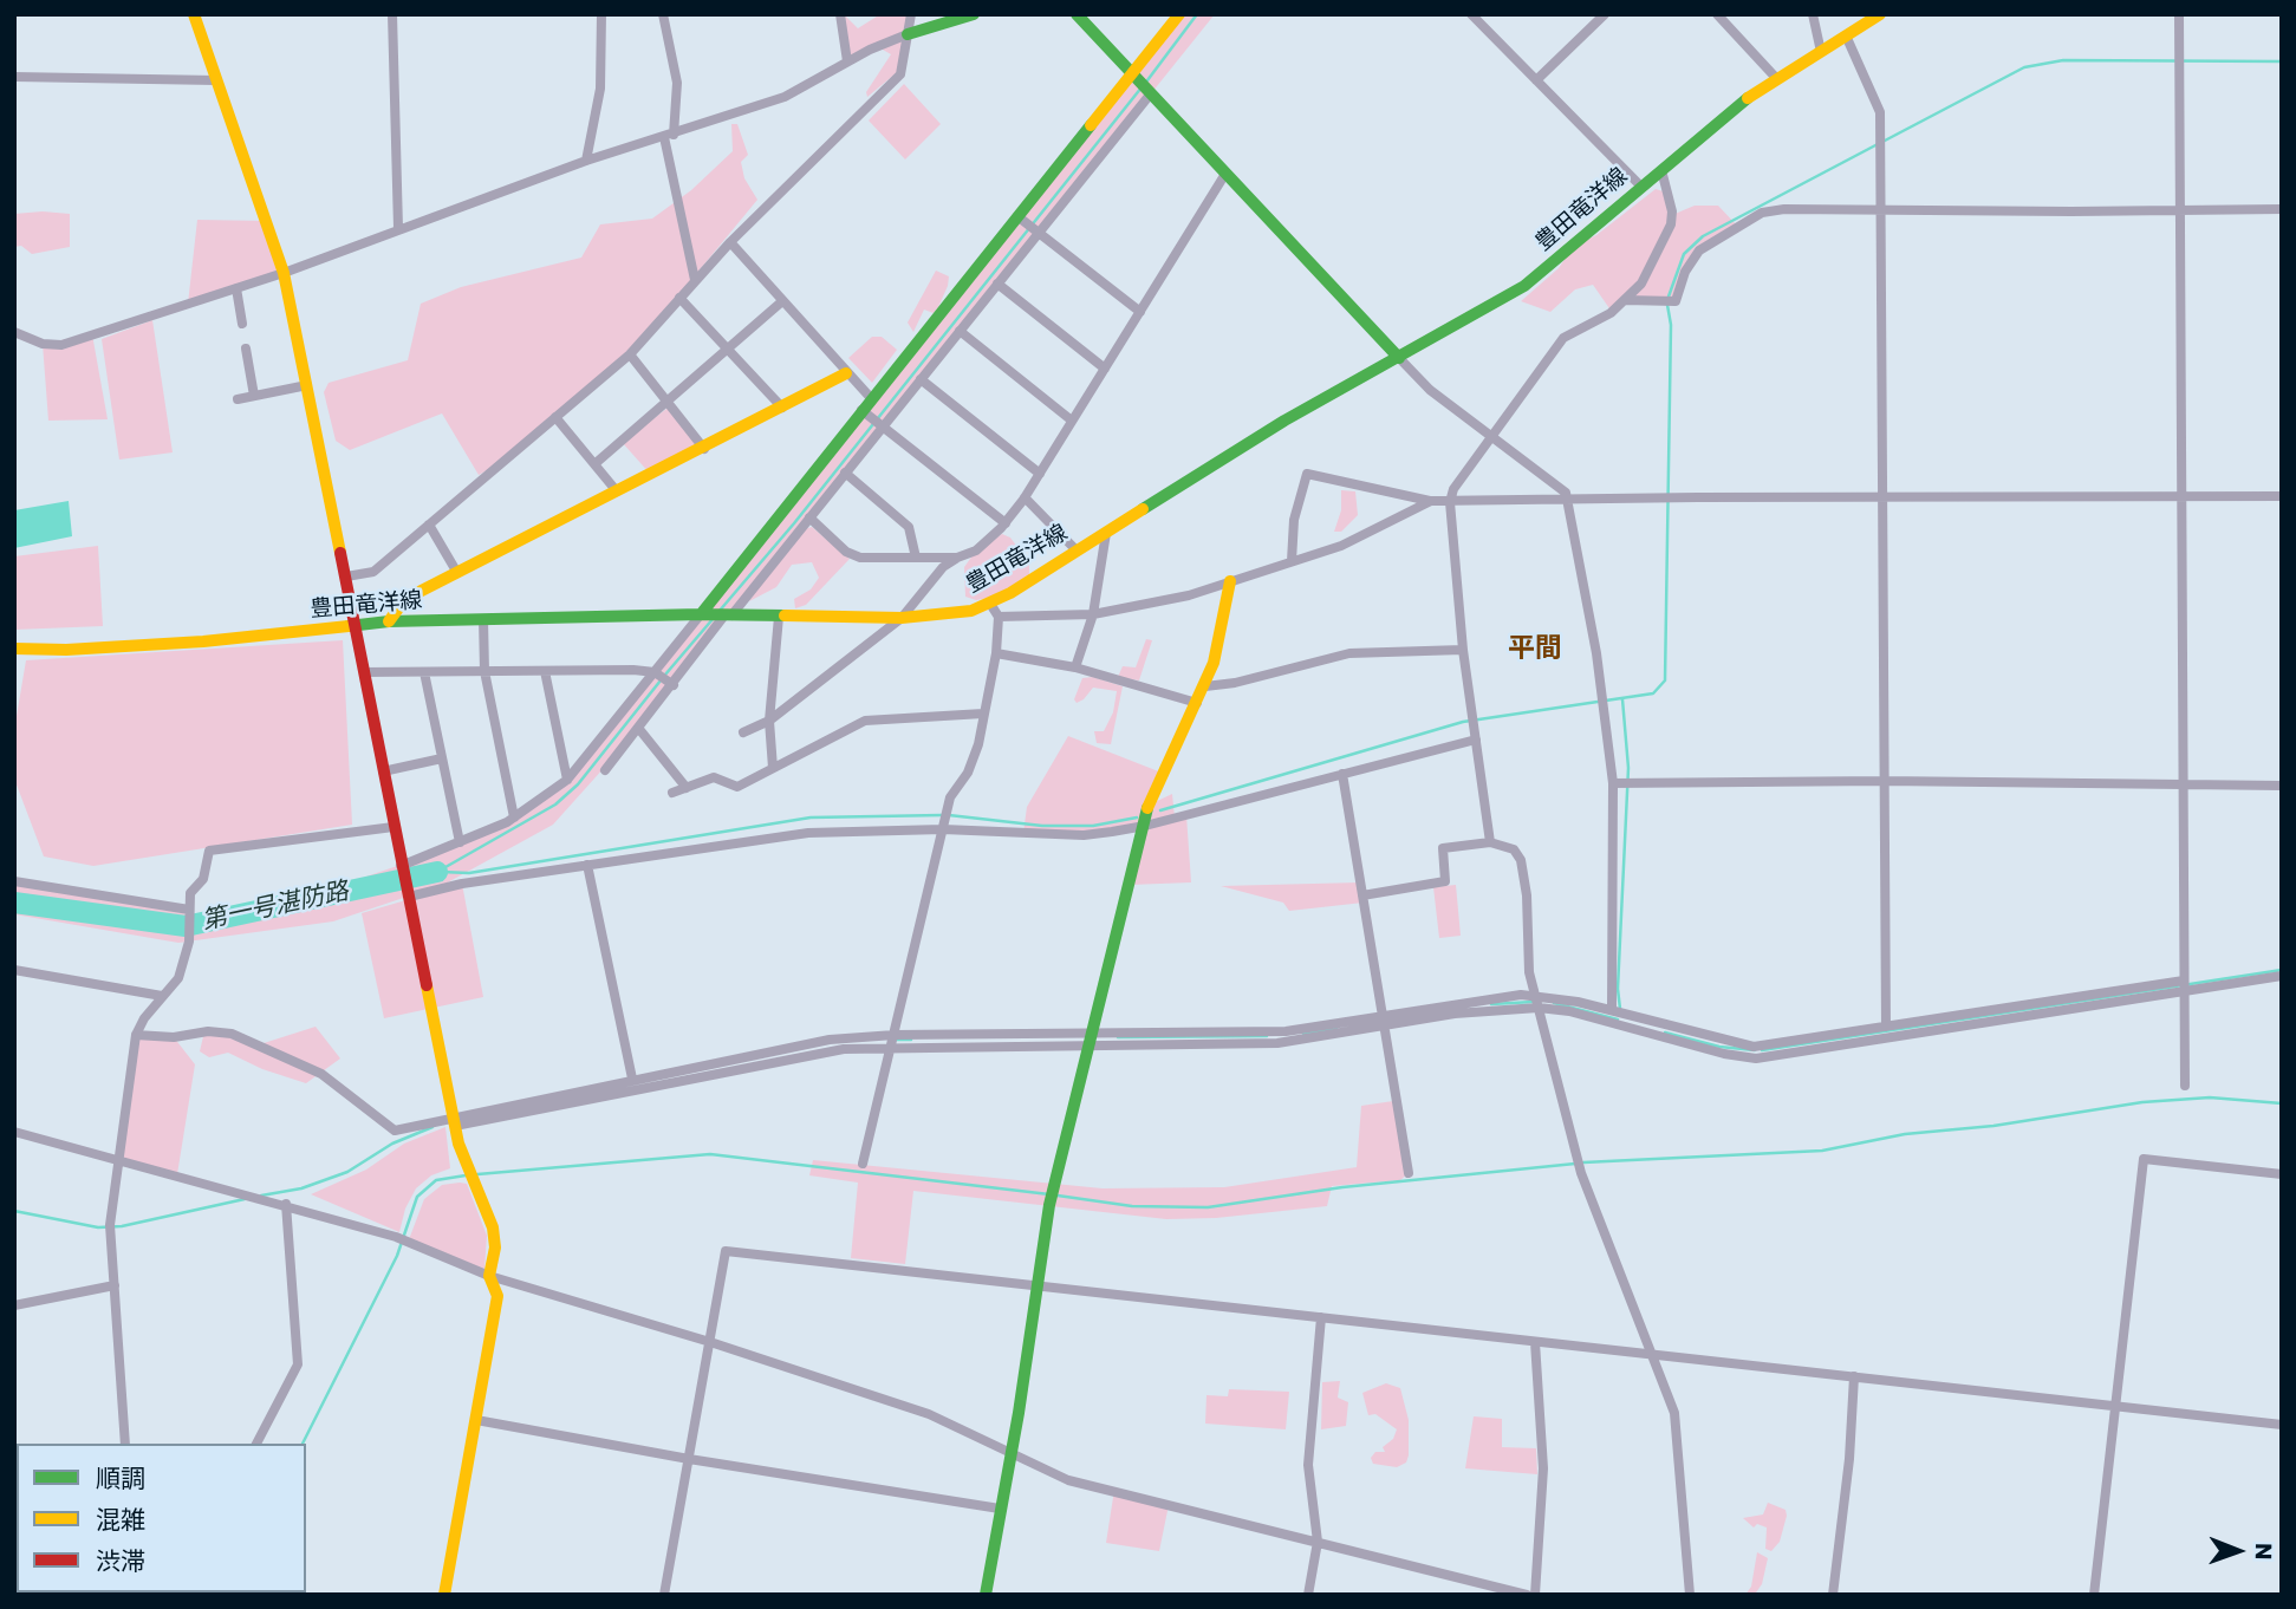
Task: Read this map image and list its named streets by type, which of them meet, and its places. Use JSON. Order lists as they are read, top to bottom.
{
  "streets": {
    "street": ["豊田竜洋線"]
  },
  "districts": ["平間"],
  "water": ["第一号湛防路"],
  "legend": ["順調", "混雑", "渋滞"],
  "north": "right"
}
